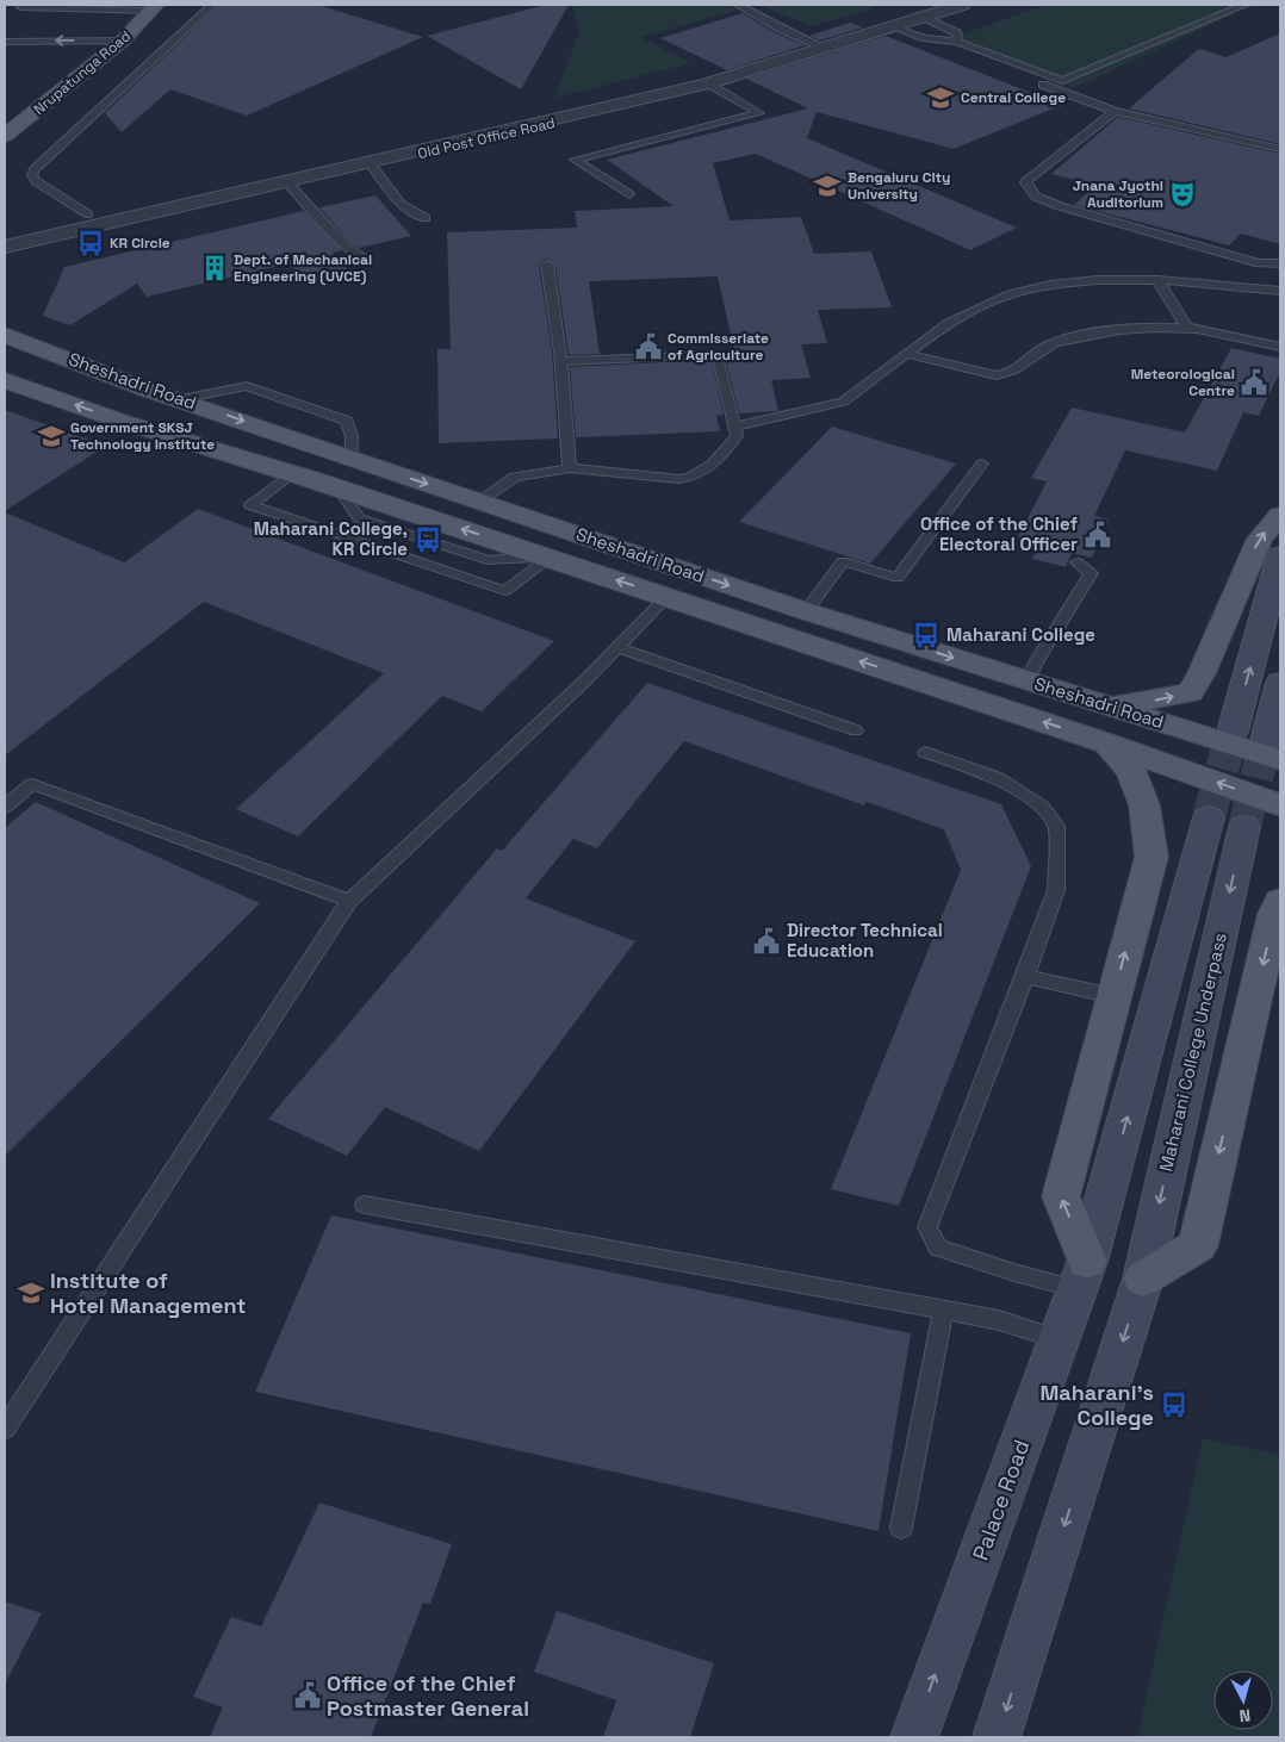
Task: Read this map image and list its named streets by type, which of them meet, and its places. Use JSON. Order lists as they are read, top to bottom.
{
  "streets": {
    "main road": [
      "Nrupatunga Road",
      "Sheshadri Road",
      "Maharani College Underpass",
      "Palace Road"
    ],
    "street": ["Old Post Office Road"]
  },
  "places": {
    "school or university": [
      "Central College",
      "Bengaluru City University",
      "Government SKSJ Technology Institute",
      "Institute of Hotel Management"
    ],
    "theatre": ["Jnana Jyothi Auditorium"],
    "bus stop": [
      "KR Circle",
      "Maharani College, KR Circle",
      "Maharani College",
      "Maharani's College"
    ],
    "building": ["Dept. of Mechanical Engineering (UVCE)"],
    "public building": [
      "Commisseriate of Agriculture",
      "Meteorological Centre",
      "Office of the Chief Electoral Officer",
      "Director Technical Education",
      "Office of the Chief Postmaster General"
    ]
  },
  "north": "bottom"
}
